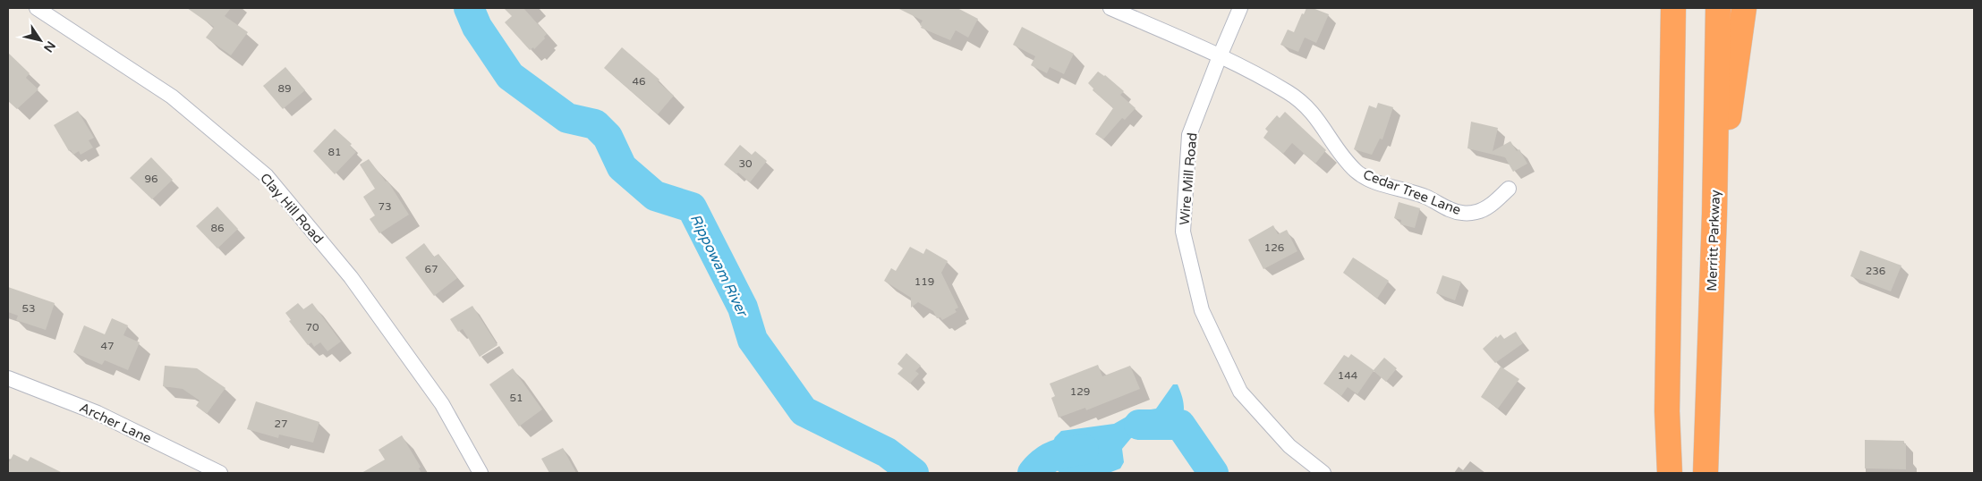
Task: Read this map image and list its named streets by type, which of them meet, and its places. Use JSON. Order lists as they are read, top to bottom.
{
  "streets": {
    "highway": ["Merritt Parkway"],
    "street": [
      "Wire Mill Road",
      "Cedar Tree Lane",
      "Clay Hill Road",
      "Archer Lane"
    ]
  },
  "crossings": [
    ["Wire Mill Road", "Cedar Tree Lane"]
  ],
  "water": ["Rippowam River"],
  "house_numbers": [
    "46",
    "89",
    "81",
    "30",
    "96",
    "73",
    "86",
    "126",
    "67",
    "236",
    "119",
    "53",
    "70",
    "47",
    "144",
    "129",
    "51",
    "27"
  ],
  "north": "bottom right"
}
